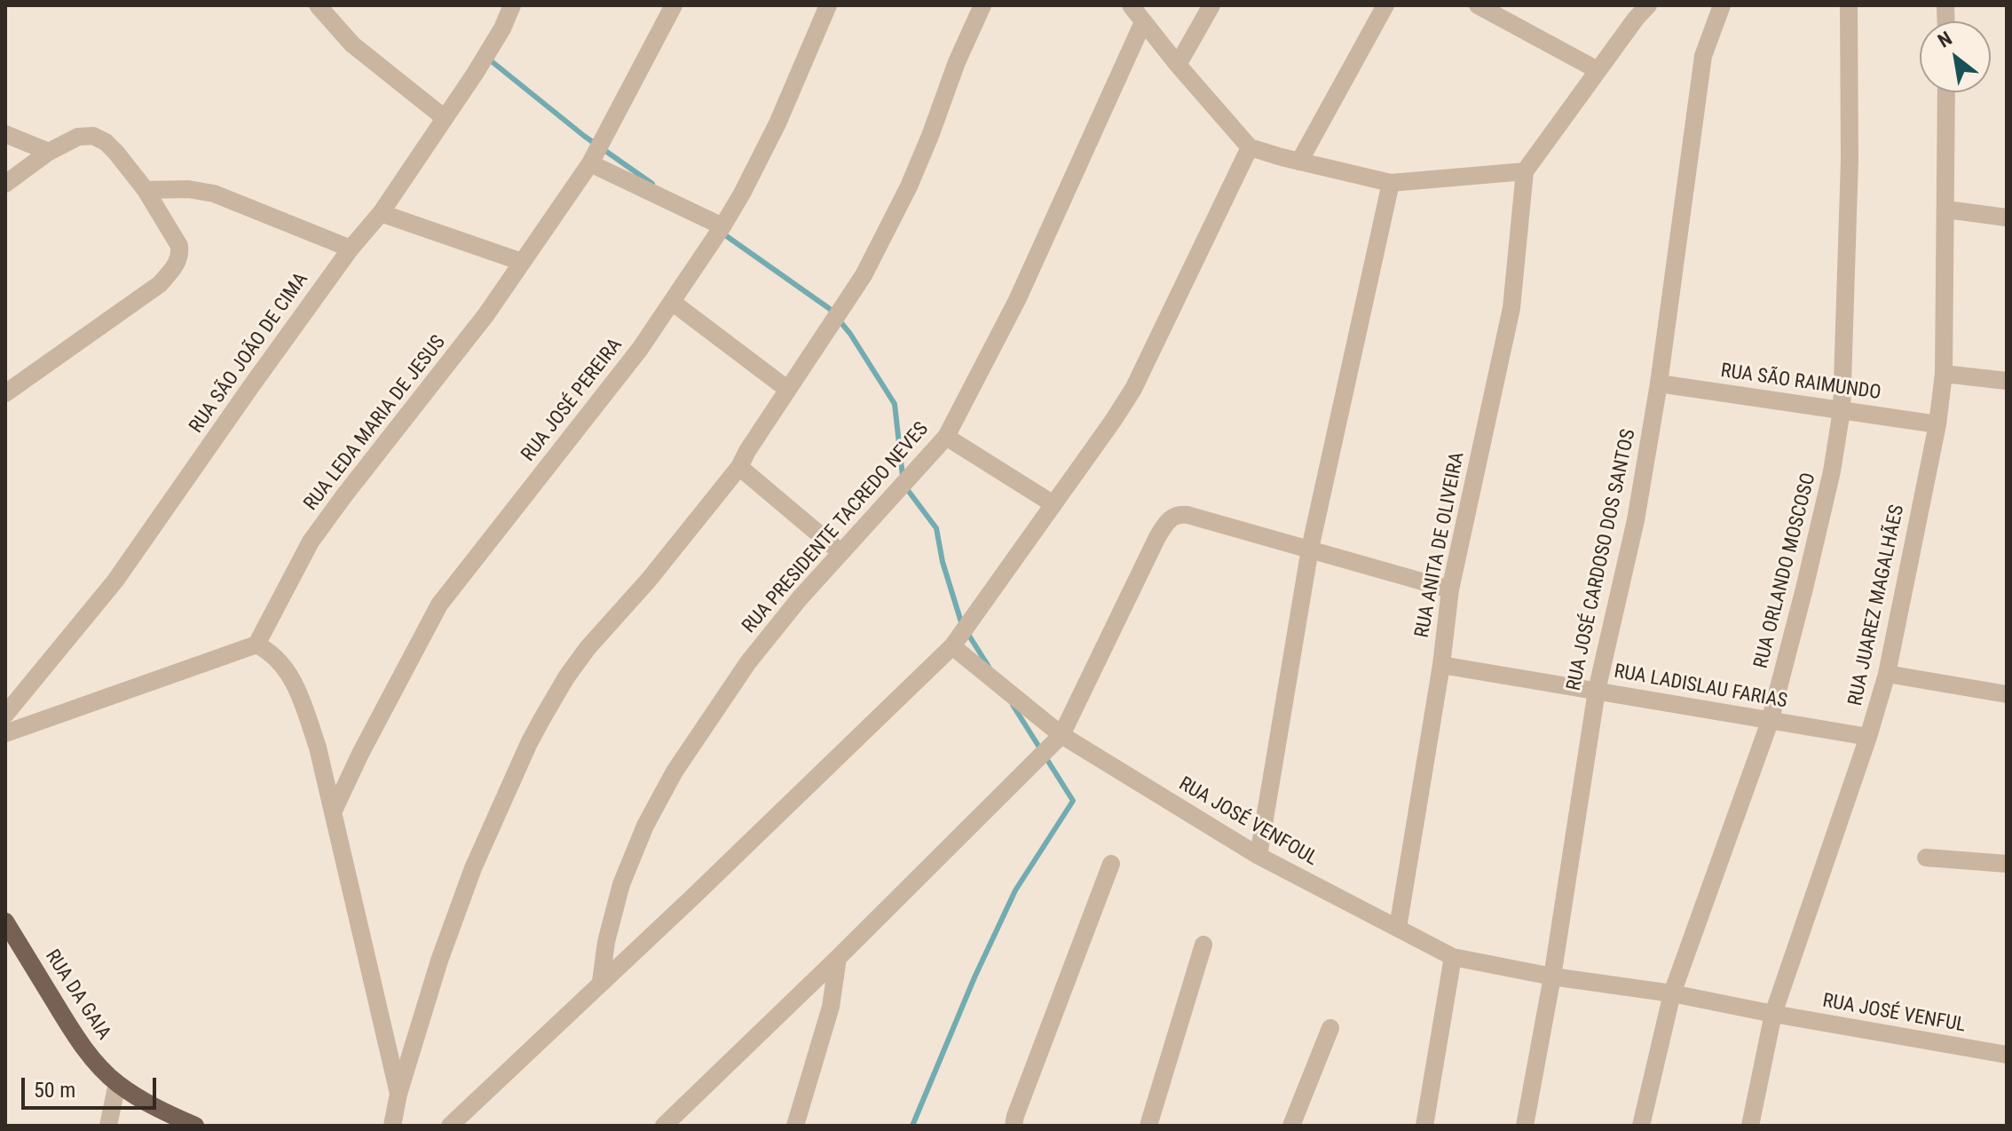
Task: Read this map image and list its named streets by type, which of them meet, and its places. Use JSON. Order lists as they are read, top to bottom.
{
  "streets": {
    "main road": ["RUA DA GAIA"],
    "street": [
      "RUA SÃO JOÃO DE CIMA",
      "RUA SÃO RAIMUNDO",
      "RUA JOSÉ PEREIRA",
      "RUA LEDA MARIA DE JESUS",
      "RUA PRESIDENTE TACREDO NEVES",
      "RUA ANITA DE OLIVEIRA",
      "RUA JOSÉ CARDOSO DOS SANTOS",
      "RUA ORLANDO MOSCOSO",
      "RUA JUAREZ MAGALHÃES",
      "RUA LADISLAU FARIAS",
      "RUA JOSÉ VENFOUL",
      "RUA JOSÉ VENFUL"
    ]
  },
  "crossings": [
    ["RUA SÃO RAIMUNDO", "RUA JOSÉ CARDOSO DOS SANTOS"],
    ["RUA SÃO RAIMUNDO", "RUA ORLANDO MOSCOSO"],
    ["RUA SÃO RAIMUNDO", "RUA JUAREZ MAGALHÃES"],
    ["RUA ANITA DE OLIVEIRA", "RUA LADISLAU FARIAS"],
    ["RUA ANITA DE OLIVEIRA", "RUA JOSÉ VENFOUL"],
    ["RUA JOSÉ CARDOSO DOS SANTOS", "RUA LADISLAU FARIAS"],
    ["RUA JOSÉ CARDOSO DOS SANTOS", "RUA JOSÉ VENFOUL"],
    ["RUA ORLANDO MOSCOSO", "RUA LADISLAU FARIAS"],
    ["RUA ORLANDO MOSCOSO", "RUA JOSÉ VENFOUL"],
    ["RUA ORLANDO MOSCOSO", "RUA JOSÉ VENFUL"],
    ["RUA JUAREZ MAGALHÃES", "RUA LADISLAU FARIAS"],
    ["RUA JUAREZ MAGALHÃES", "RUA JOSÉ VENFUL"],
    ["RUA JOSÉ VENFOUL", "RUA JOSÉ VENFUL"]
  ],
  "scale_bar": "50 m",
  "north": "top left"
}
